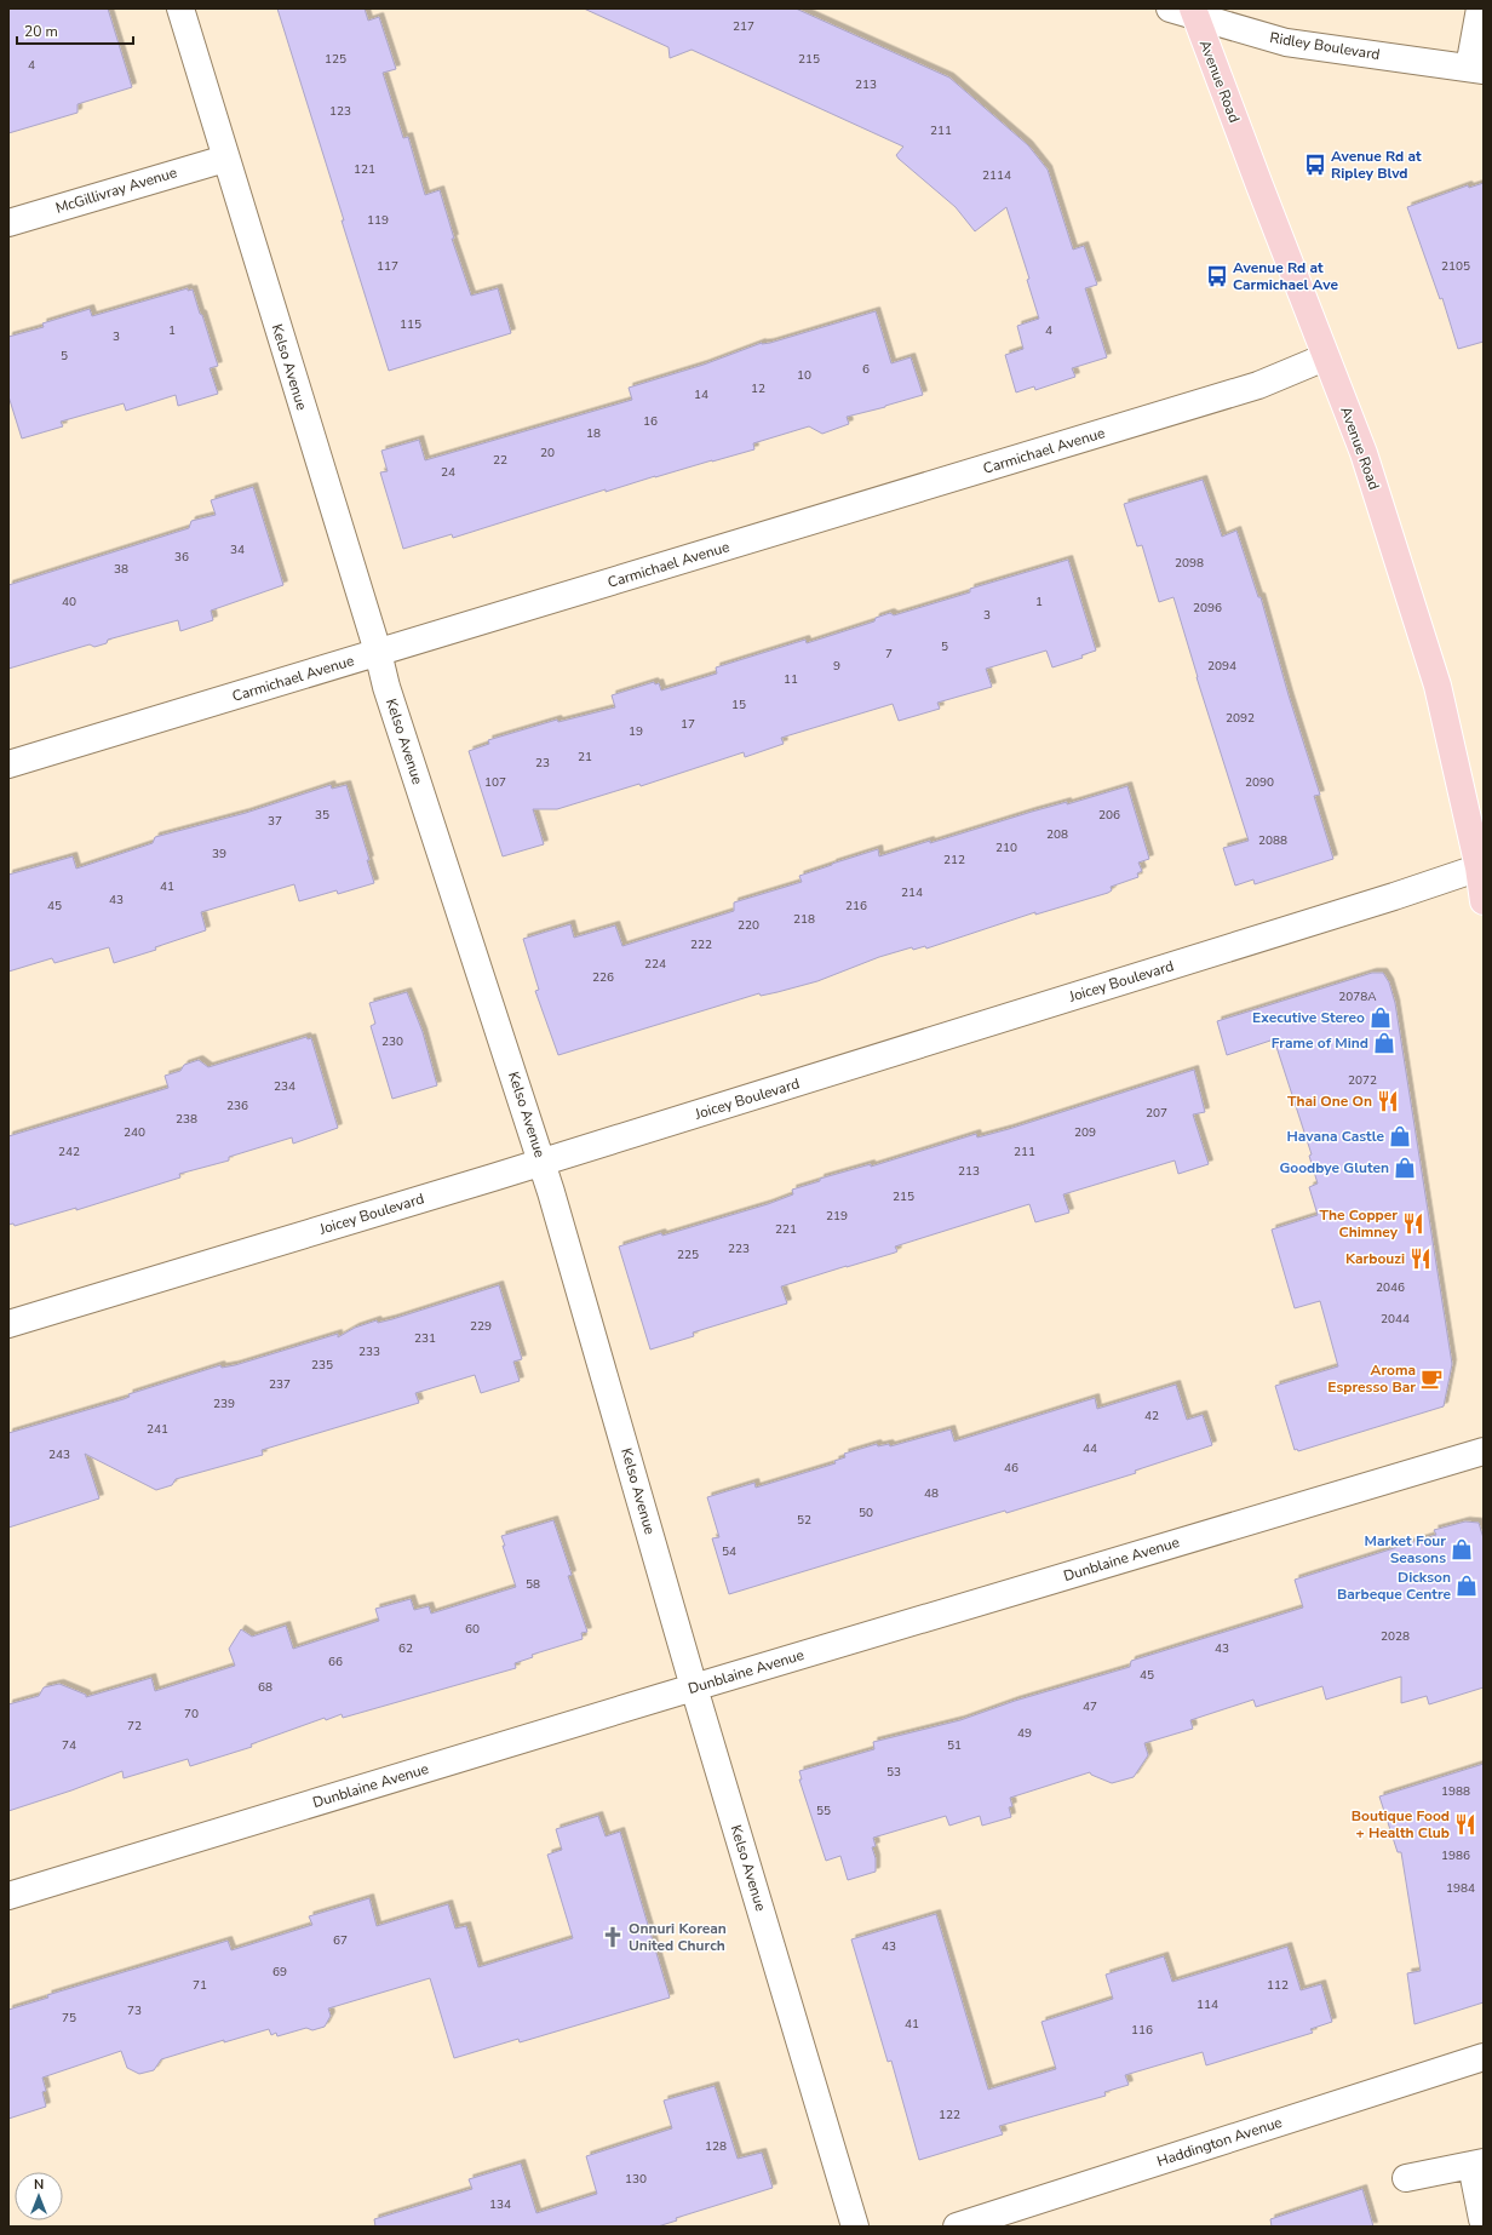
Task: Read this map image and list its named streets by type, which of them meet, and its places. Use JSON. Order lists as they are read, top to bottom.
{
  "streets": {
    "main road": ["Avenue Road"],
    "street": [
      "Ridley Boulevard",
      "McGillivray Avenue",
      "Kelso Avenue",
      "Carmichael Avenue",
      "Joicey Boulevard",
      "Dunblaine Avenue",
      "Haddington Avenue"
    ]
  },
  "crossings": [
    ["Ridley Boulevard", "Avenue Road"],
    ["Avenue Road", "Carmichael Avenue"],
    ["Avenue Road", "Joicey Boulevard"],
    ["McGillivray Avenue", "Kelso Avenue"],
    ["Kelso Avenue", "Carmichael Avenue"],
    ["Kelso Avenue", "Joicey Boulevard"],
    ["Kelso Avenue", "Dunblaine Avenue"]
  ],
  "places": {
    "bus stop": ["Avenue Rd at Ripley Blvd", "Avenue Rd at Carmichael Ave"],
    "shop": [
      "Executive Stereo",
      "Frame of Mind",
      "Havana Castle",
      "Goodbye Gluten",
      "Market Four Seasons",
      "Dickson Barbeque Centre"
    ],
    "restaurant": [
      "Thai One On",
      "The Copper Chimney",
      "Karbouzi",
      "Boutique Food + Health Club"
    ],
    "cafe": ["Aroma Espresso Bar"],
    "church": ["Onnuri Korean United Church"]
  },
  "house_numbers": [
    "217",
    "125",
    "215",
    "4",
    "213",
    "123",
    "211",
    "121",
    "2114",
    "119",
    "117",
    "2105",
    "115",
    "1",
    "4",
    "3",
    "5",
    "6",
    "10",
    "12",
    "14",
    "16",
    "18",
    "20",
    "22",
    "24",
    "34",
    "36",
    "2098",
    "38",
    "40",
    "1",
    "2096",
    "3",
    "5",
    "7",
    "9",
    "2094",
    "11",
    "15",
    "2092",
    "17",
    "19",
    "21",
    "23",
    "107",
    "2090",
    "35",
    "206",
    "37",
    "208",
    "2088",
    "210",
    "39",
    "212",
    "41",
    "214",
    "43",
    "45",
    "216",
    "218",
    "220",
    "222",
    "224",
    "226",
    "2078A",
    "230",
    "2072",
    "234",
    "236",
    "207",
    "238",
    "240",
    "209",
    "242",
    "211",
    "213",
    "215",
    "219",
    "221",
    "223",
    "225",
    "2046",
    "2044",
    "229",
    "231",
    "233",
    "235",
    "237",
    "239",
    "42",
    "241",
    "44",
    "243",
    "46",
    "48",
    "50",
    "52",
    "54",
    "58",
    "60",
    "2028",
    "62",
    "43",
    "66",
    "45",
    "68",
    "47",
    "70",
    "72",
    "49",
    "74",
    "51",
    "53",
    "1988",
    "55",
    "1986",
    "1984",
    "67",
    "43",
    "69",
    "71",
    "112",
    "114",
    "73",
    "75",
    "41",
    "116",
    "122",
    "128",
    "130",
    "134"
  ],
  "scale_bar": "20 m",
  "north": "top"
}
